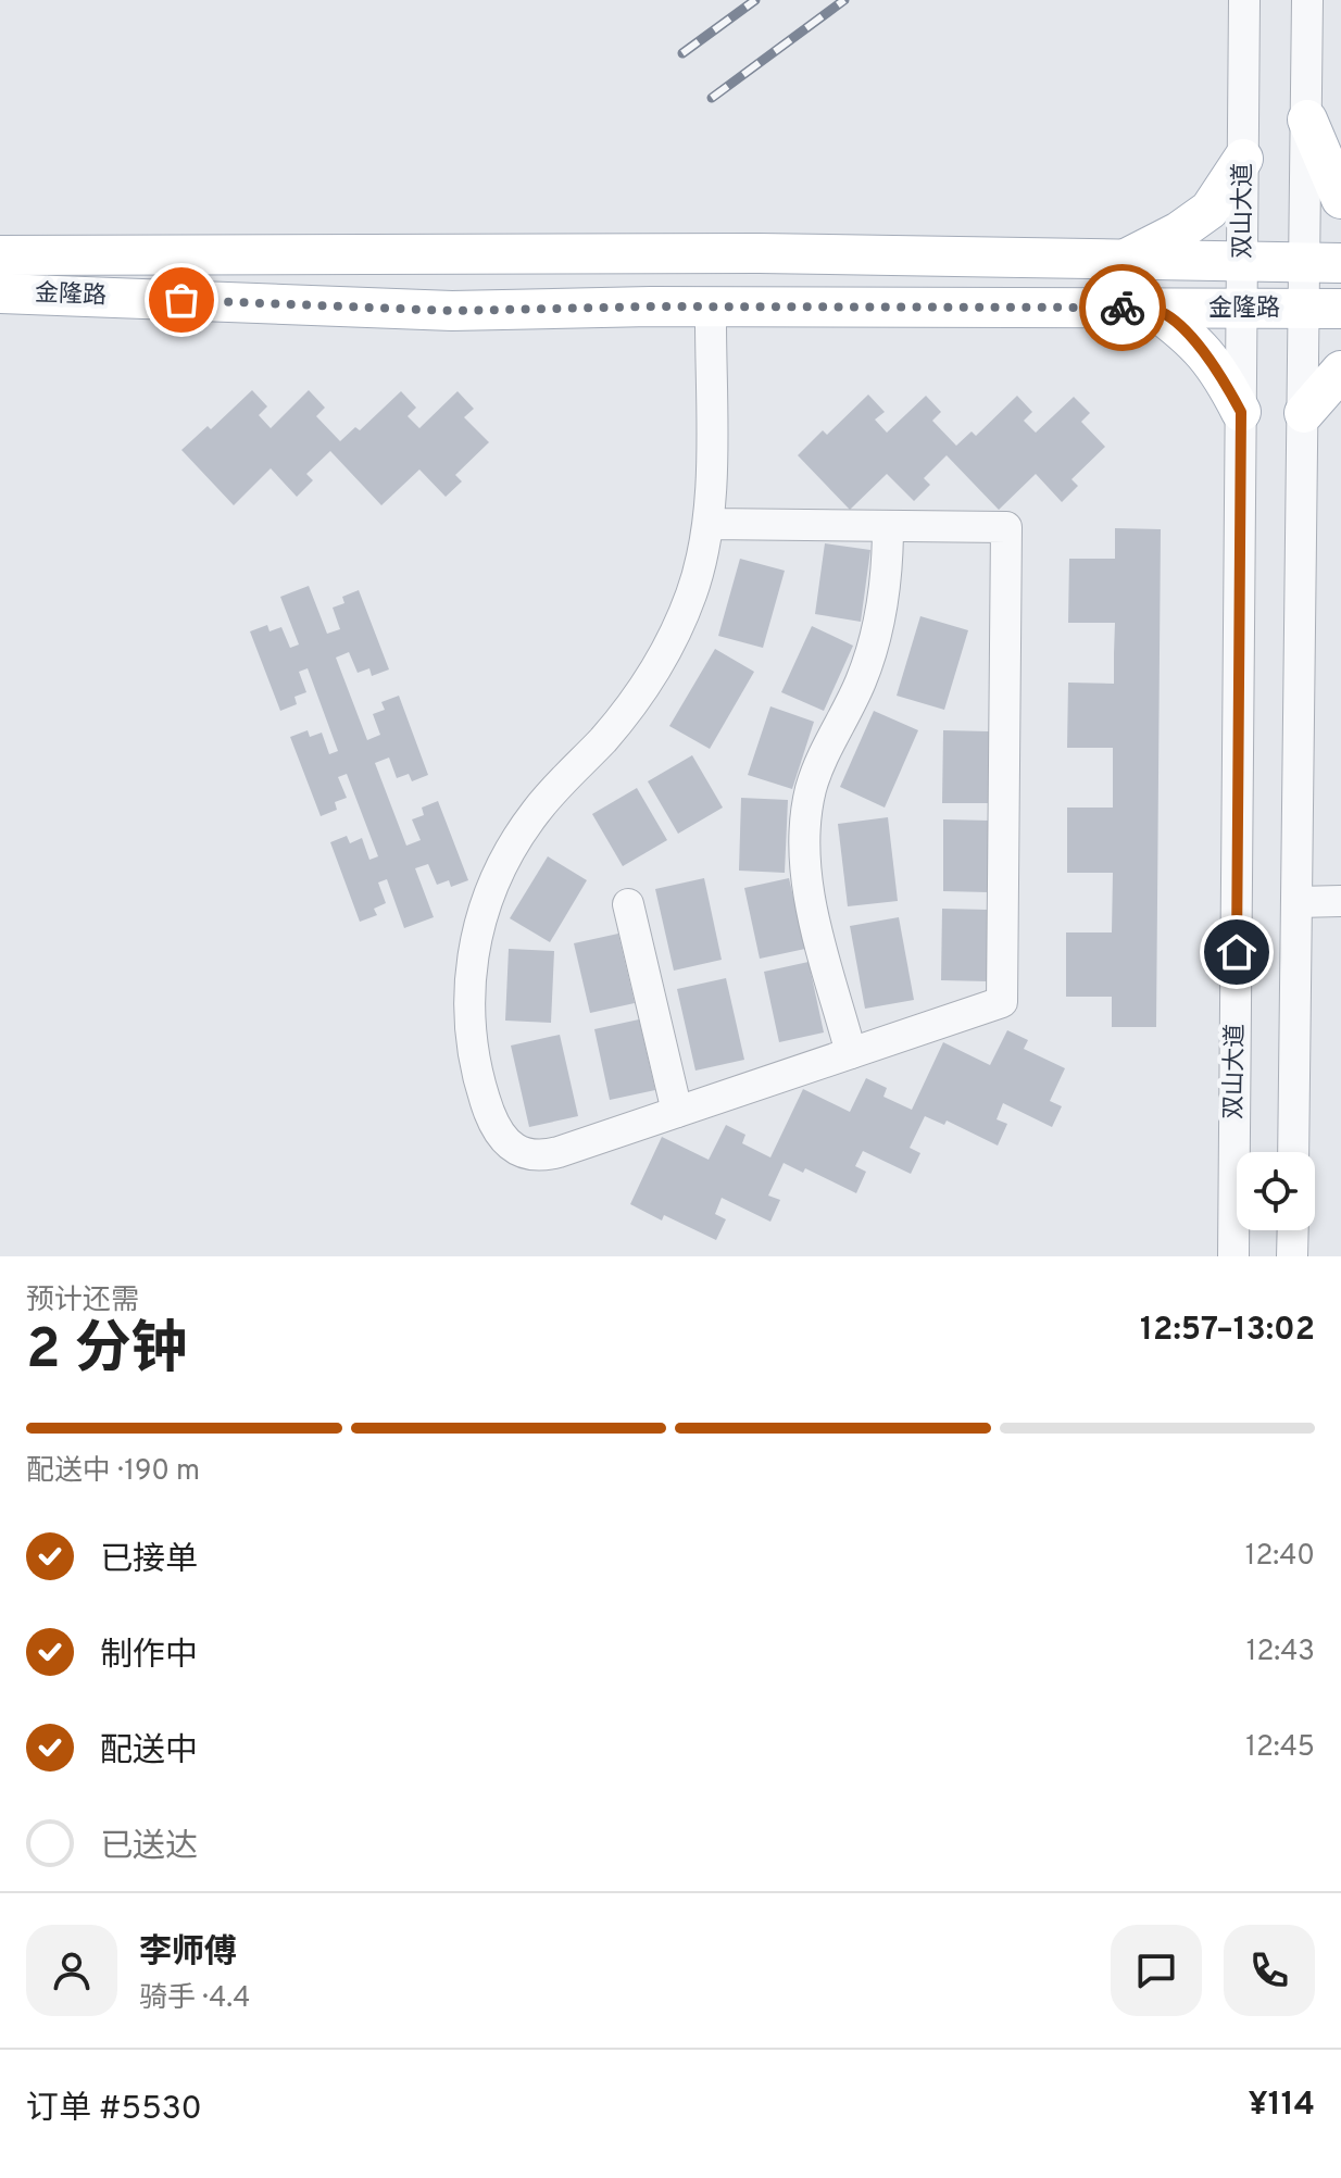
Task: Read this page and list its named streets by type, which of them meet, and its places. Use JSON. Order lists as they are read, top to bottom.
{
  "streets": {
    "main road": ["金隆路"],
    "street": ["双山大道"]
  },
  "crossings": [
    ["双山大道", "金隆路"]
  ],
  "page": {
    "heading": ["2 分钟", "预计还需", "12:57–13:02"],
    "panel": [
      "李师傅",
      "骑手 · 4.4",
      "订单 #5530",
      "¥114"
    ],
    "bar": "配送中 · 190 m",
    "list": [
      ["已接单", "12:40"],
      ["制作中", "12:43"],
      ["配送中", "12:45"],
      "已送达"
    ]
  }
}
